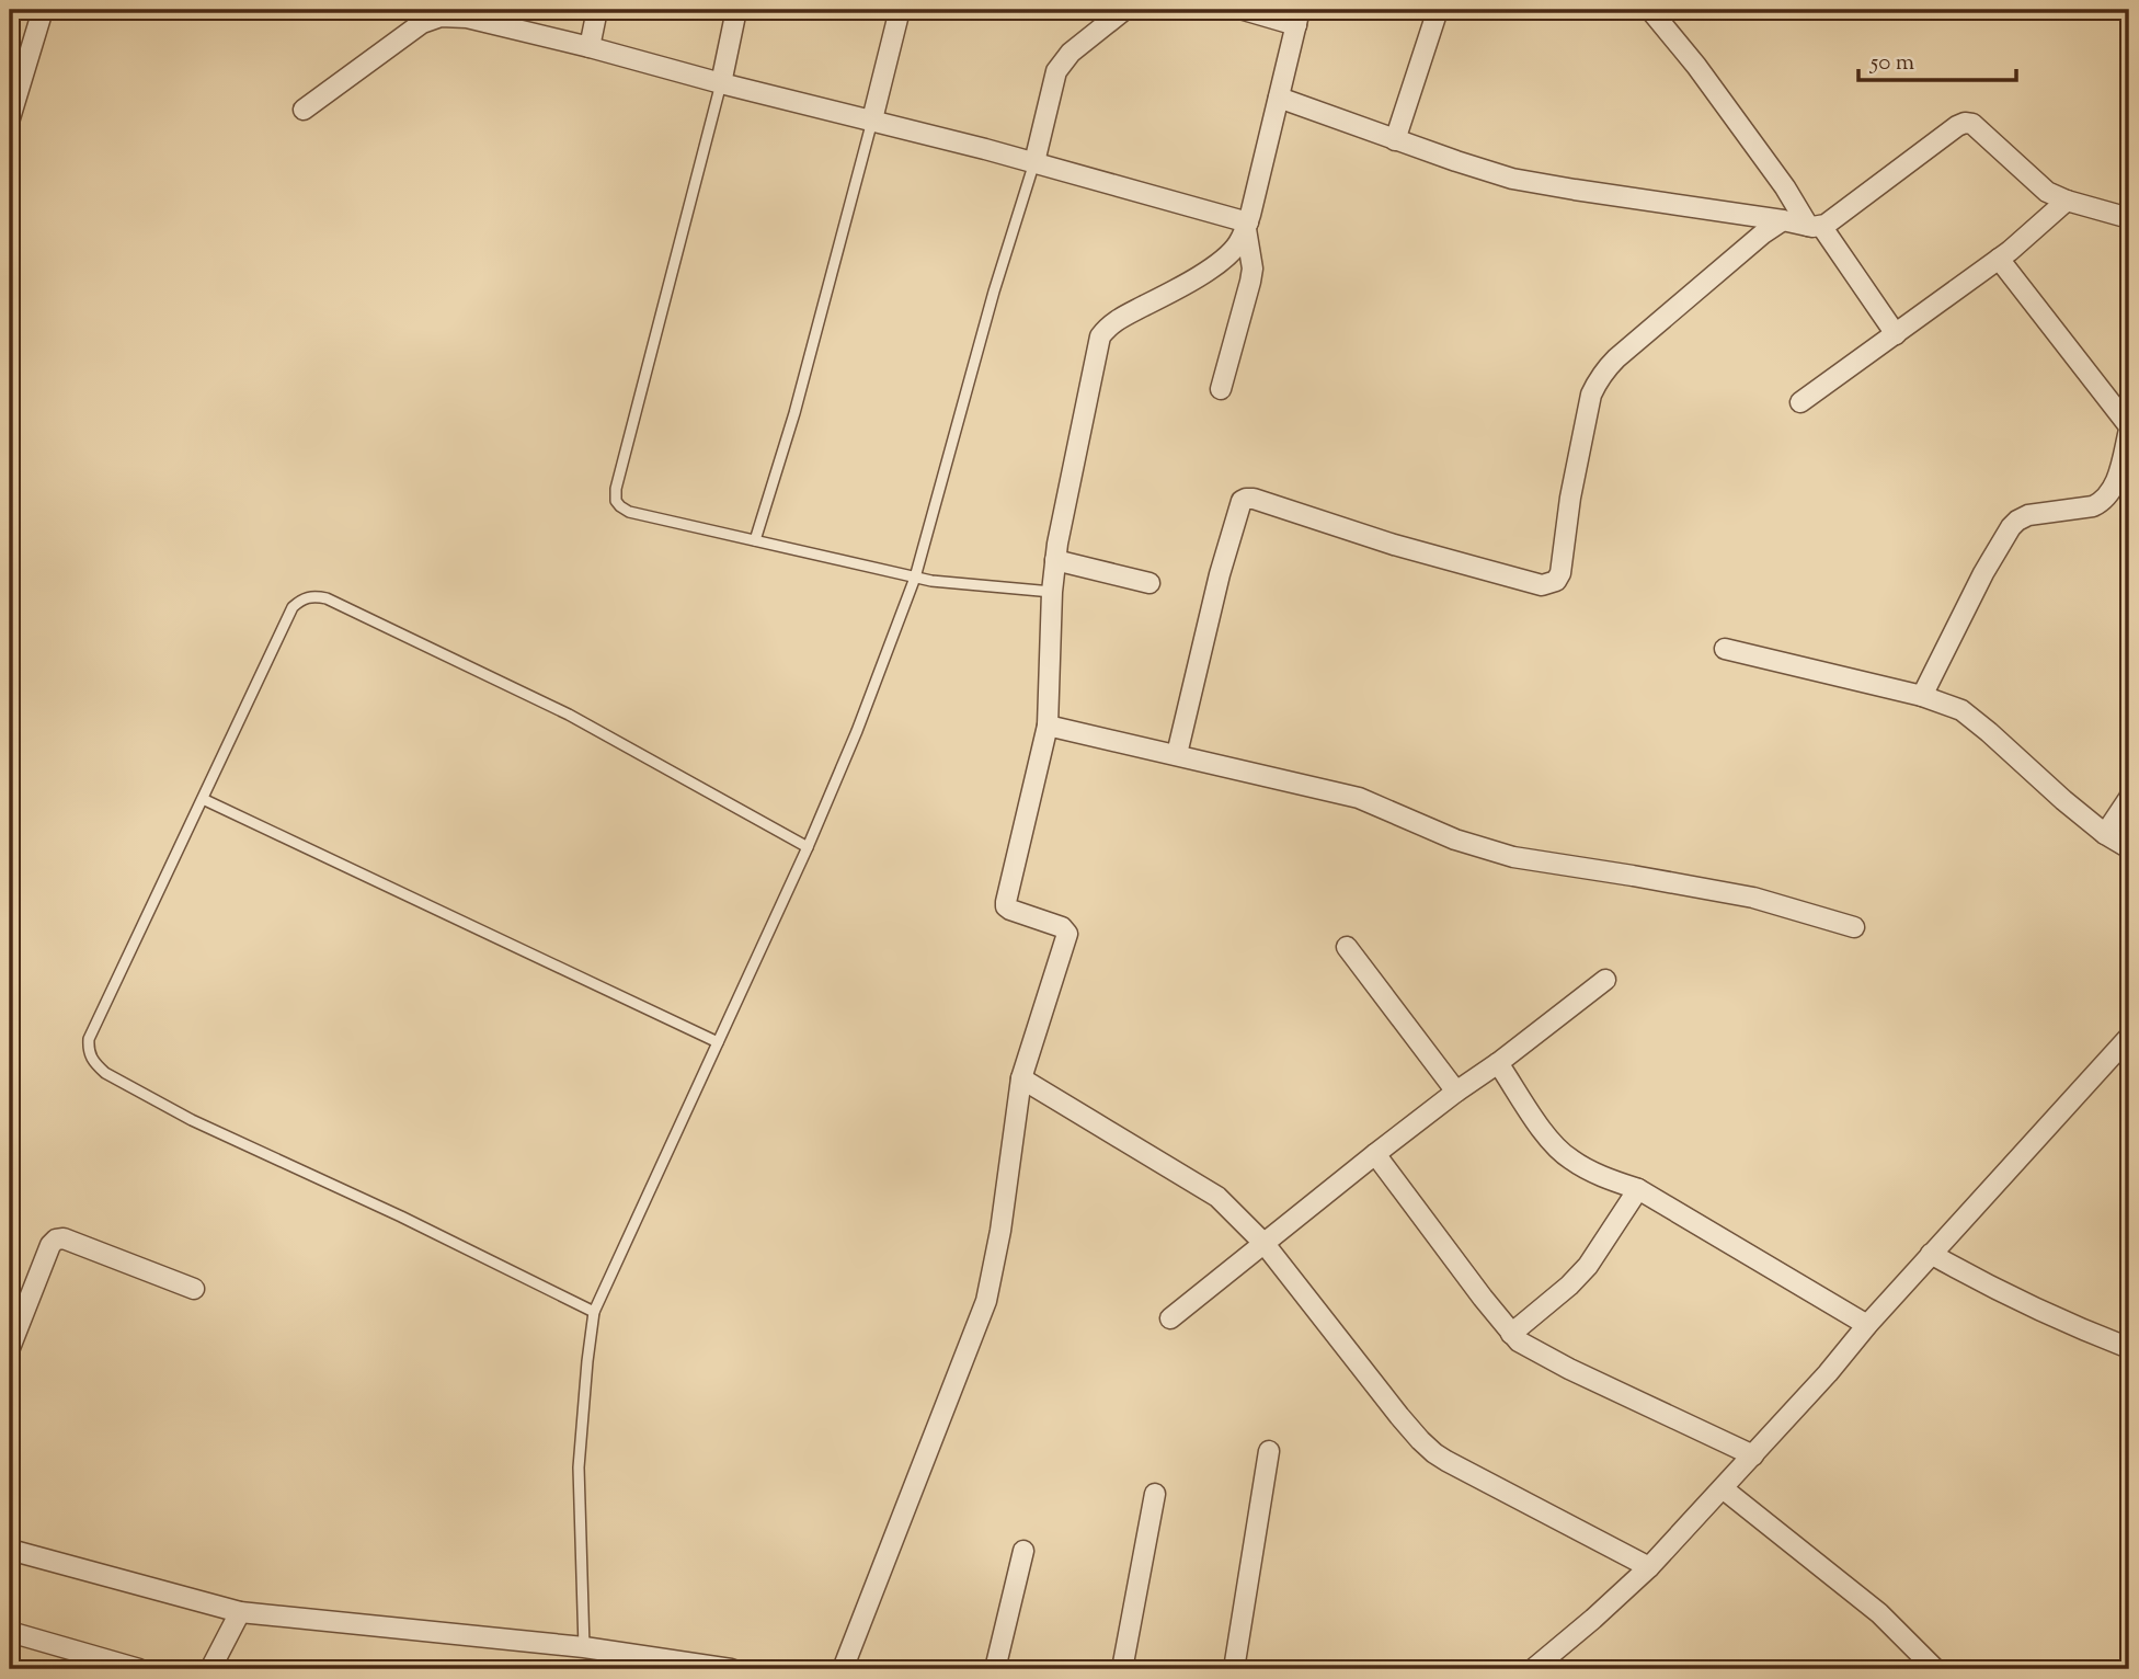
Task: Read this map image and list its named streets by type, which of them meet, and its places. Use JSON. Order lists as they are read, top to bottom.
{
  "scale_bar": "50 m"
}
